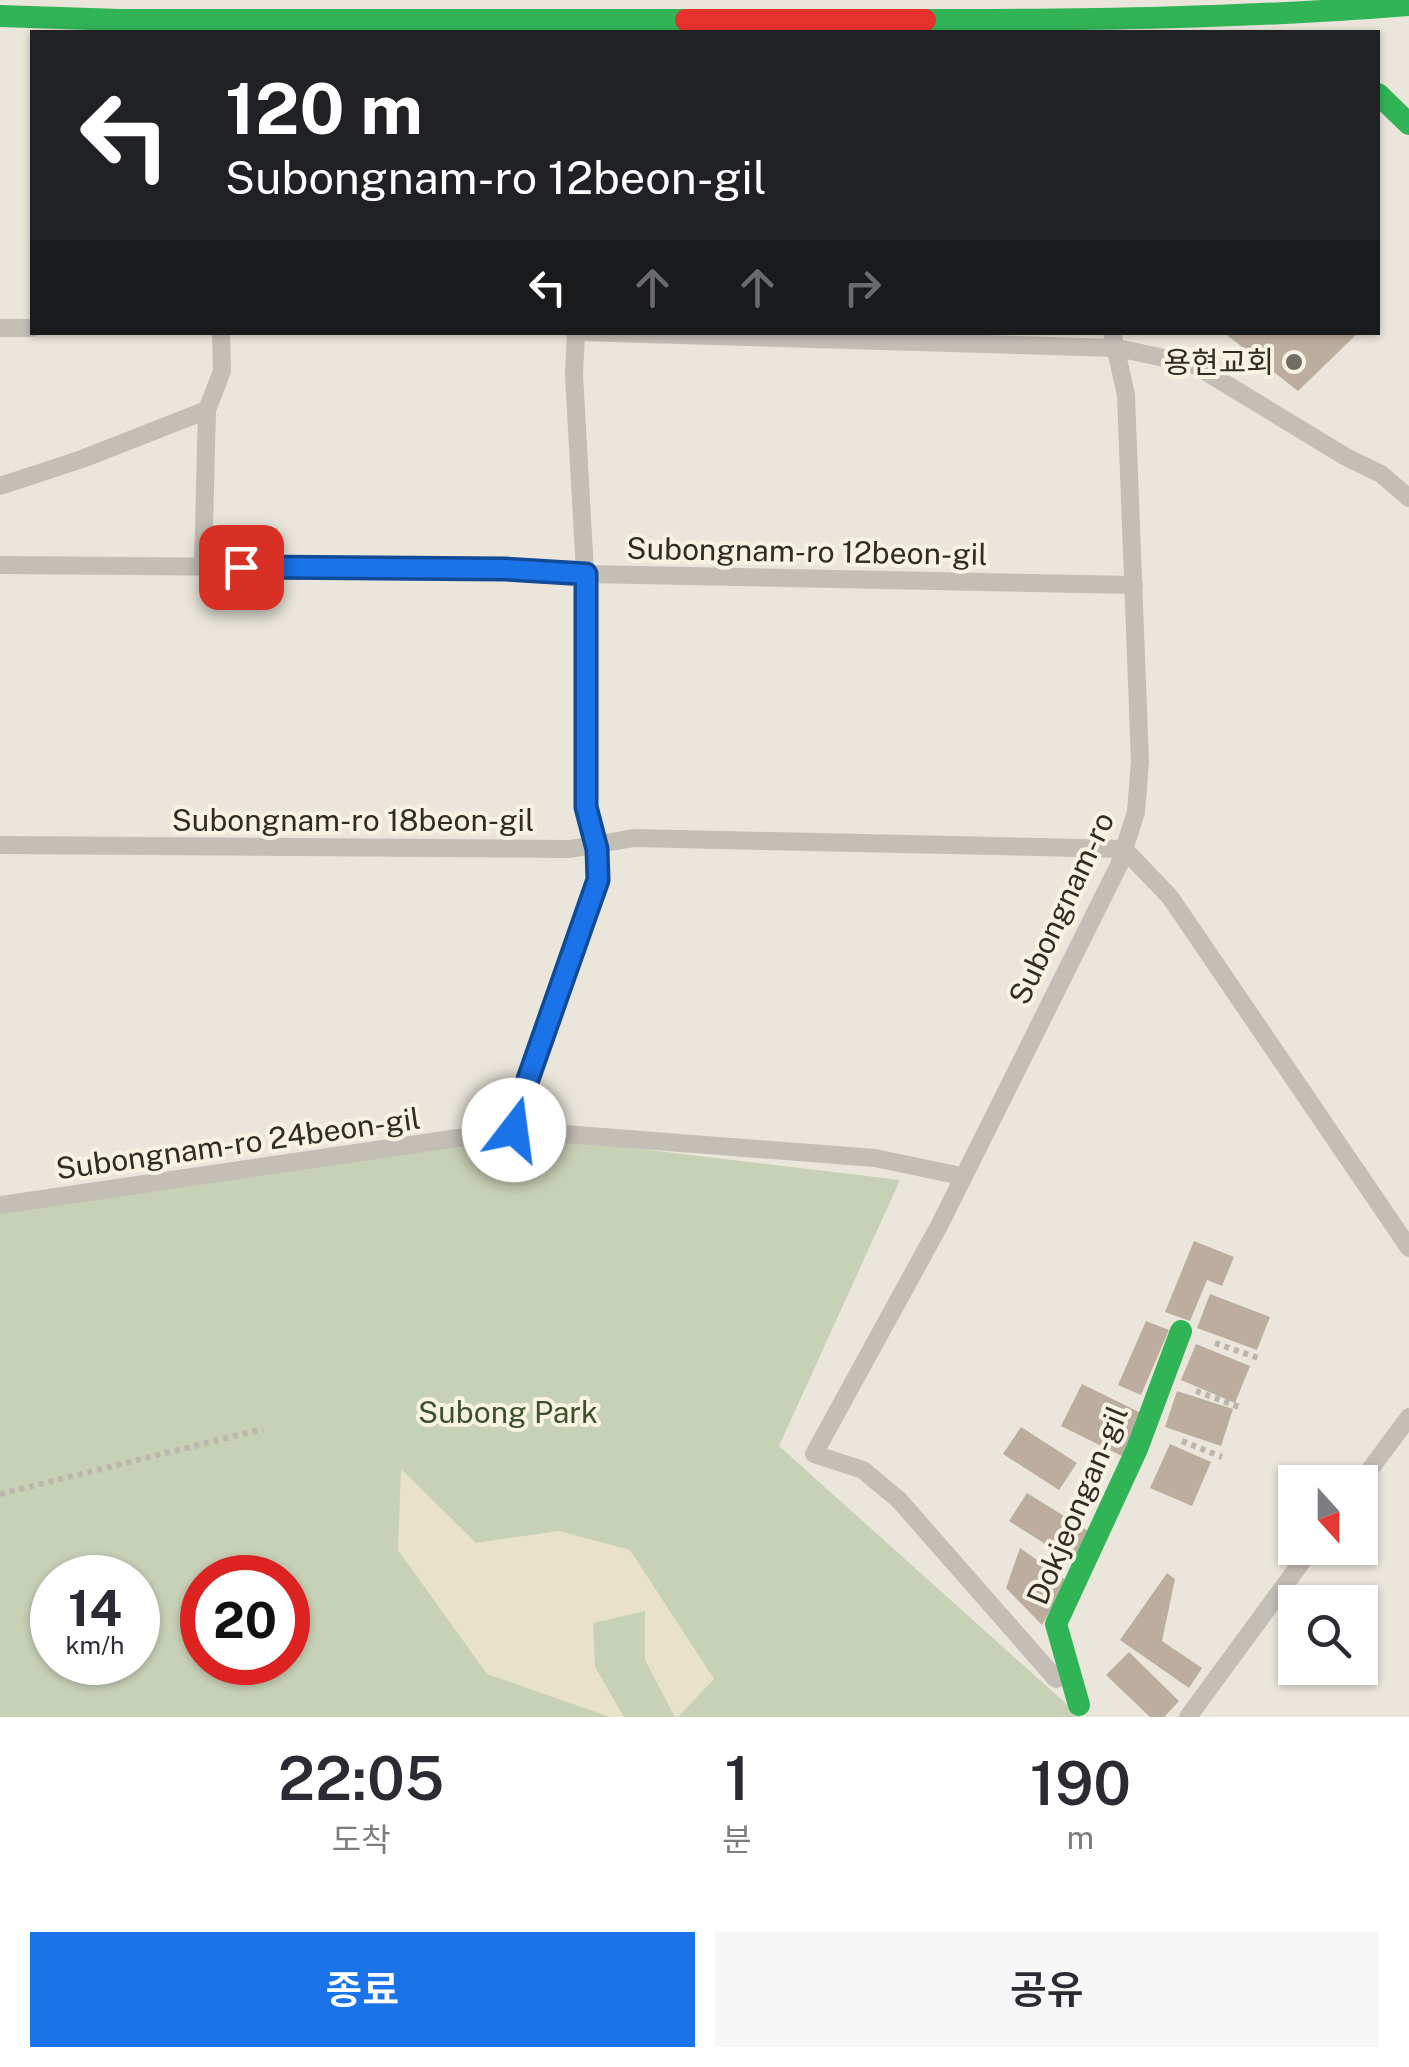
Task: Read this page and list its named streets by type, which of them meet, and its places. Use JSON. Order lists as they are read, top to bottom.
{
  "streets": {
    "main road": ["Dokjeongan-gil"],
    "lane": [
      "Subongnam-ro 12beon-gil",
      "Subongnam-ro 18beon-gil",
      "Subongnam-ro",
      "Subongnam-ro 24beon-gil"
    ]
  },
  "crossings": [
    ["Subongnam-ro 12beon-gil", "Subongnam-ro"],
    ["Subongnam-ro 18beon-gil", "Subongnam-ro"],
    ["Subongnam-ro", "Subongnam-ro 24beon-gil"],
    ["Subongnam-ro", "Dokjeongan-gil"]
  ],
  "parks": ["Subong Park"],
  "places": ["용현교회"],
  "north": "bottom",
  "page": {
    "turn": ["120 m", "Subongnam-ro 12beon-gil"],
    "speed": "14 km/h",
    "limit": "20",
    "eta": [
      "22:05",
      "도착",
      "1",
      "분",
      "190",
      "m"
    ],
    "buttons": ["종료", "공유"]
  }
}
